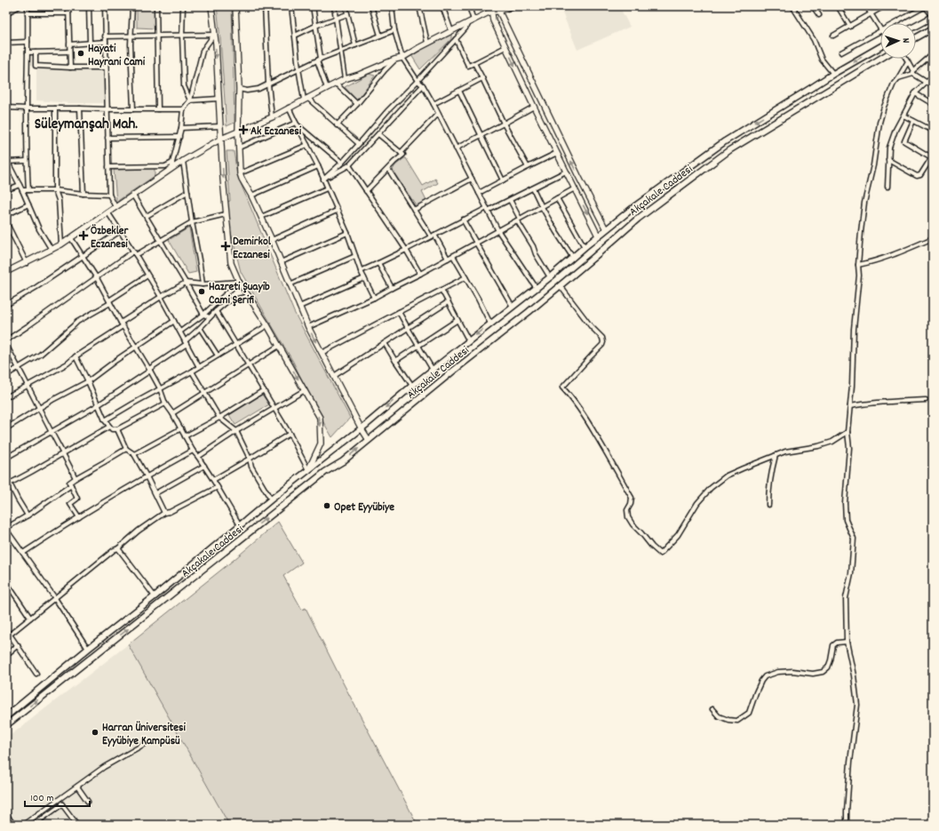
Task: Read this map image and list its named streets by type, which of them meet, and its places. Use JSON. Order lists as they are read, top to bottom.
{
  "streets": {
    "main road": ["Akçakale Caddesi"]
  },
  "districts": ["Süleymanşah Mah."],
  "places": {
    "other": [
      "Hayati Hayrani Cami",
      "Hazreti Şuayib Cami Şerifi",
      "Opet Eyyübiye",
      "Harran Üniversitesi Eyyübiye Kampüsü"
    ],
    "health": ["Ak Eczanesi", "Özbekler Eczanesi", "Demirkol Eczanesi"]
  },
  "scale_bar": "100 m",
  "north": "right"
}
